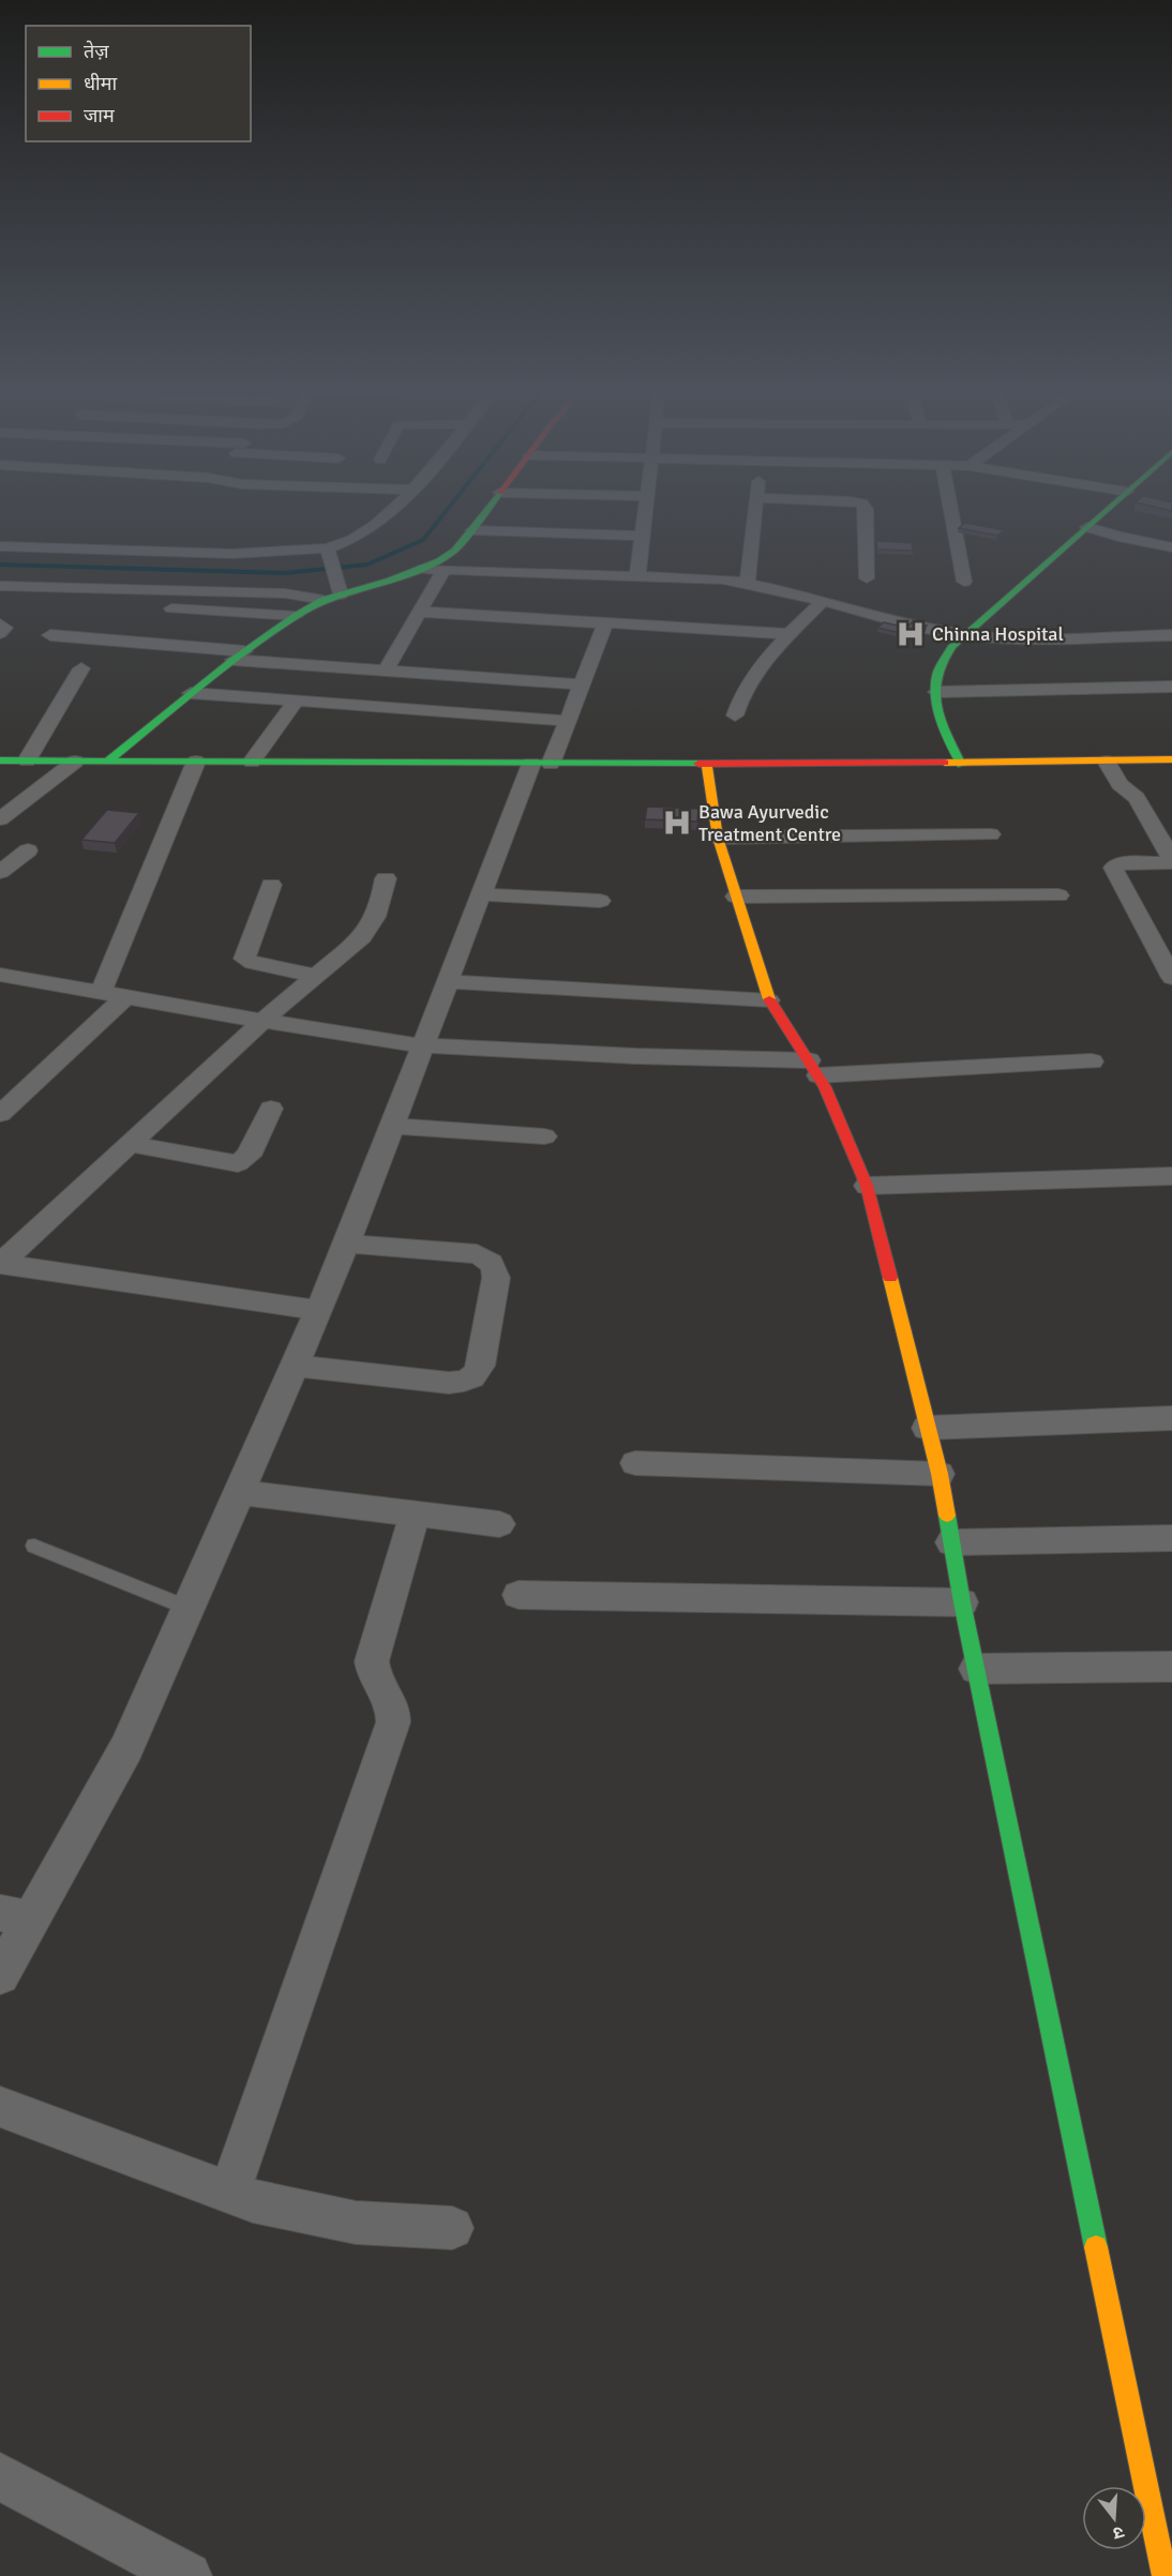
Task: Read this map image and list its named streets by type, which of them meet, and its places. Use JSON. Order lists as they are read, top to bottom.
{
  "places": {
    "hospital": ["Chinna Hospital", "Bawa Ayurvedic Treatment Centre"]
  },
  "legend": ["तेज़", "धीमा", "जाम"],
  "north": "bottom"
}
